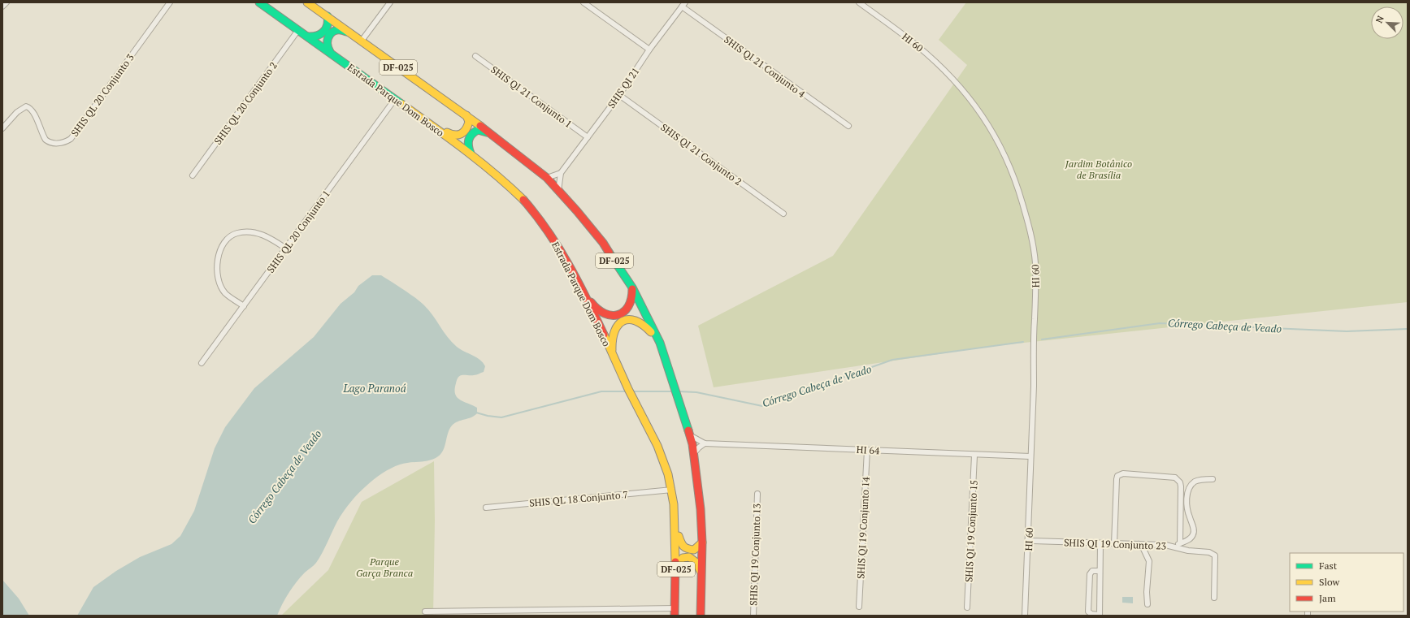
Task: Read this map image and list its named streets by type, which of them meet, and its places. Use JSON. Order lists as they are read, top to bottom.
{
  "streets": {
    "main road": ["DF-025", "Estrada Parque Dom Bosco"],
    "street": [
      "HI 60",
      "SHIS QI 21 Conjunto 4",
      "SHIS QI 21",
      "SHIS QL 20 Conjunto 3",
      "SHIS QI 21 Conjunto 1",
      "SHIS QL 20 Conjunto 2",
      "SHIS QI 21 Conjunto 2",
      "SHIS QL 20 Conjunto 1",
      "HI 64",
      "SHIS QL 18 Conjunto 7",
      "SHIS QI 19 Conjunto 14",
      "SHIS QI 19 Conjunto 15",
      "SHIS QI 19 Conjunto 23",
      "SHIS QI 19 Conjunto 13"
    ]
  },
  "crossings": [
    ["HI 60", "HI 64"],
    ["HI 60", "SHIS QI 19 Conjunto 23"],
    ["SHIS QI 21 Conjunto 4", "SHIS QI 21"],
    ["DF-025", "SHIS QI 21"],
    ["DF-025", "HI 64"],
    ["SHIS QI 21", "SHIS QI 21 Conjunto 1"],
    ["SHIS QI 21", "SHIS QI 21 Conjunto 2"],
    ["Estrada Parque Dom Bosco", "SHIS QL 20 Conjunto 2"],
    ["Estrada Parque Dom Bosco", "SHIS QL 20 Conjunto 1"],
    ["Estrada Parque Dom Bosco", "SHIS QL 18 Conjunto 7"],
    ["HI 64", "SHIS QI 19 Conjunto 14"],
    ["HI 64", "SHIS QI 19 Conjunto 15"]
  ],
  "water": ["Córrego Cabeça de Veado", "Lago Paranoá"],
  "parks": ["Jardim Botânico de Brasília", "Parque Garça Branca"],
  "legend": ["Fast", "Slow", "Jam"],
  "north": "top left"
}
